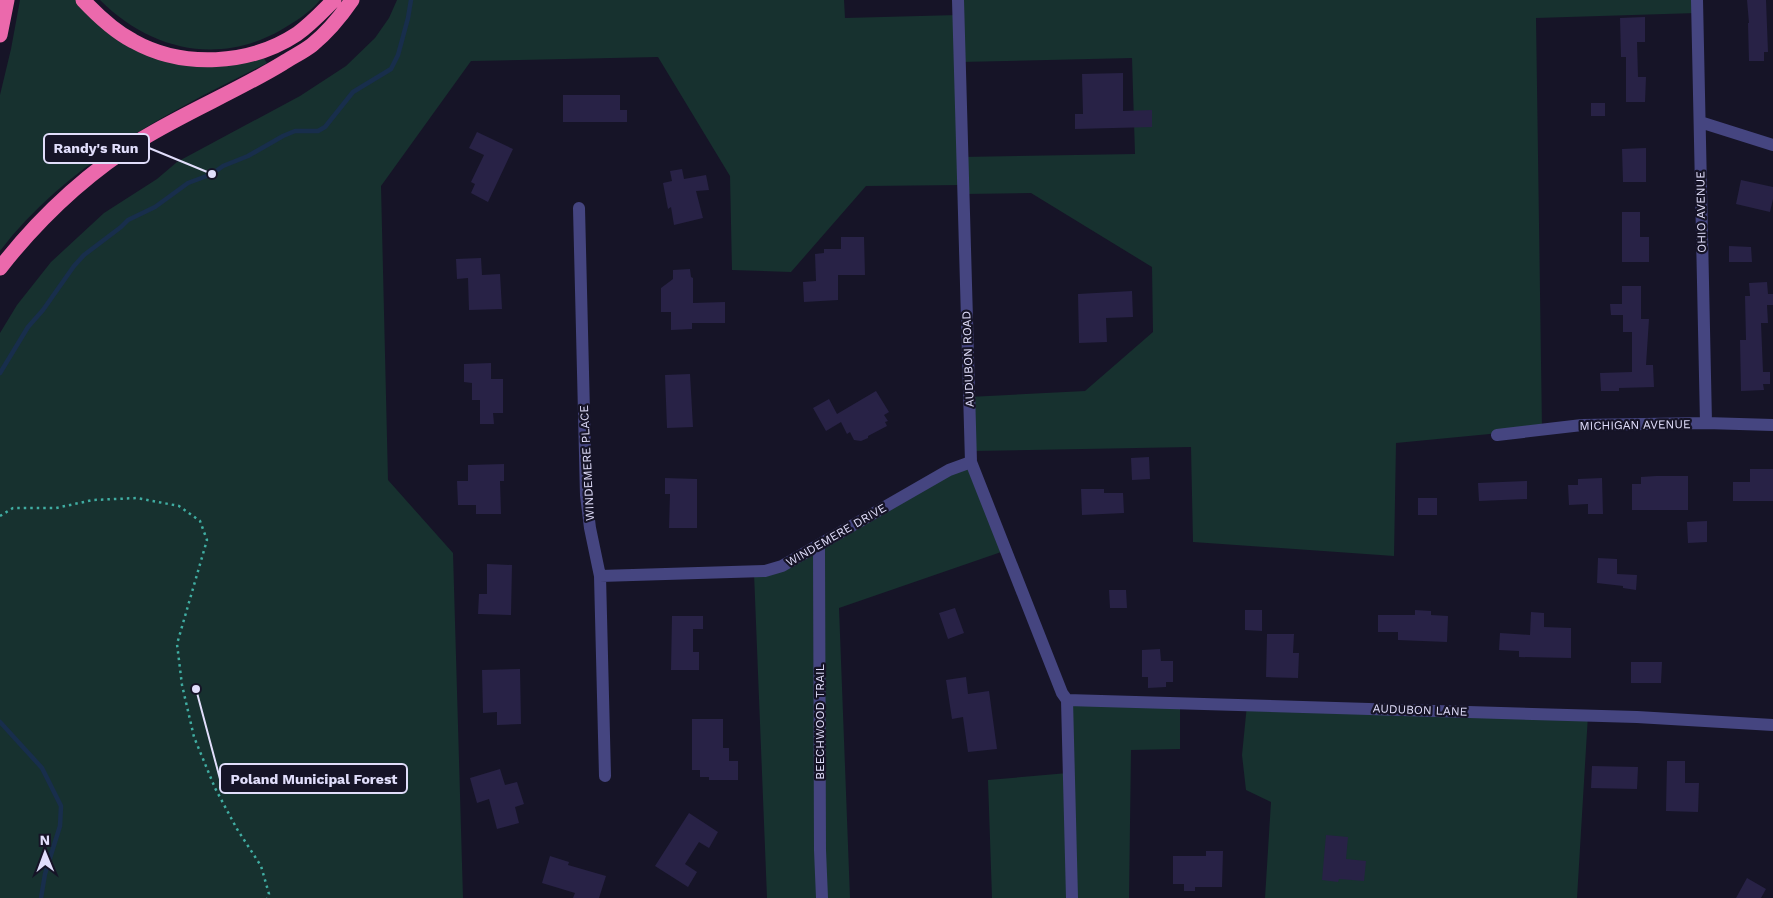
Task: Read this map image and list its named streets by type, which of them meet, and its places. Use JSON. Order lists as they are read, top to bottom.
{
  "streets": {
    "street": [
      "OHIO AVENUE",
      "AUDUBON ROAD",
      "MICHIGAN AVENUE",
      "WINDEMERE PLACE",
      "WINDEMERE DRIVE",
      "AUDUBON LANE",
      "BEECHWOOD TRAIL"
    ]
  },
  "crossings": [
    ["OHIO AVENUE", "MICHIGAN AVENUE"],
    ["AUDUBON ROAD", "WINDEMERE DRIVE"],
    ["AUDUBON ROAD", "AUDUBON LANE"],
    ["WINDEMERE PLACE", "WINDEMERE DRIVE"],
    ["WINDEMERE DRIVE", "BEECHWOOD TRAIL"]
  ],
  "places": ["Randy's Run", "Poland Municipal Forest"],
  "north": "top"
}
